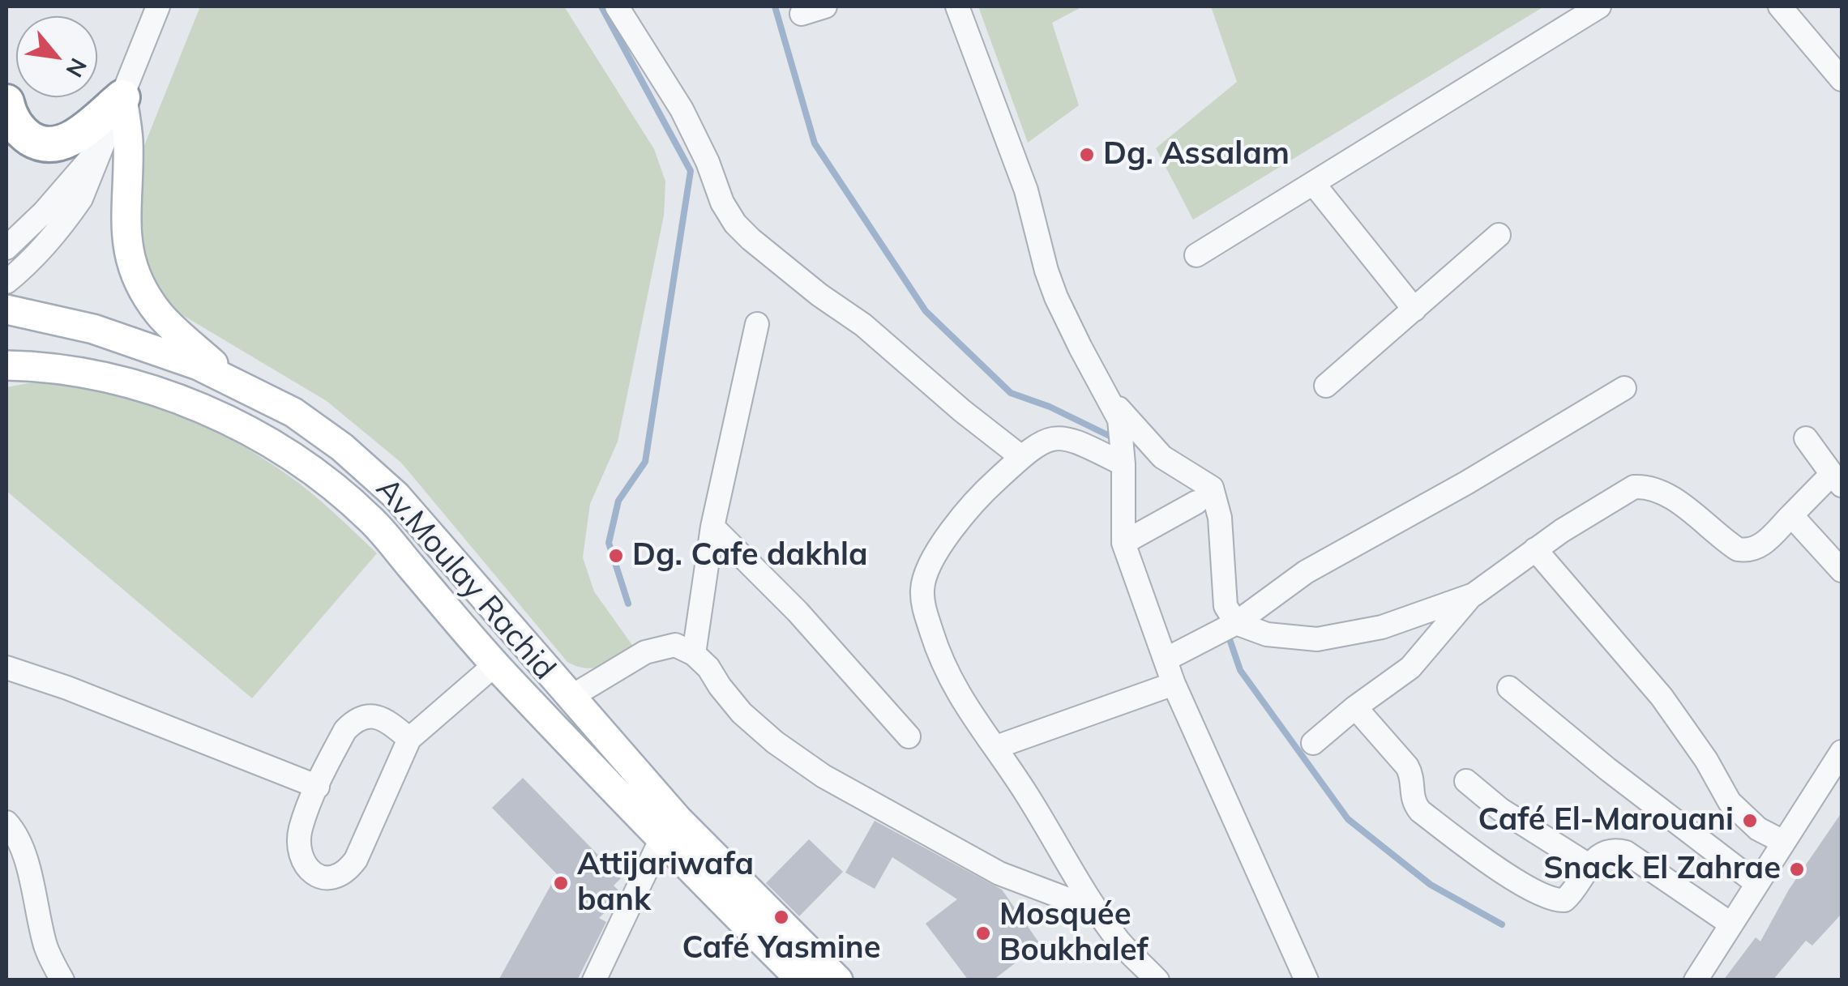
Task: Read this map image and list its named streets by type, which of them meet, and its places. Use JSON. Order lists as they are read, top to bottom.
{
  "streets": {
    "main road": ["Av.Moulay Rachid"]
  },
  "places": [
    "Dg. Assalam",
    "Dg. Cafe dakhla",
    "Café El-Marouani",
    "Snack El Zahrae",
    "Attijariwafa bank",
    "Café Yasmine",
    "Mosquée Boukhalef"
  ],
  "north": "bottom right"
}
